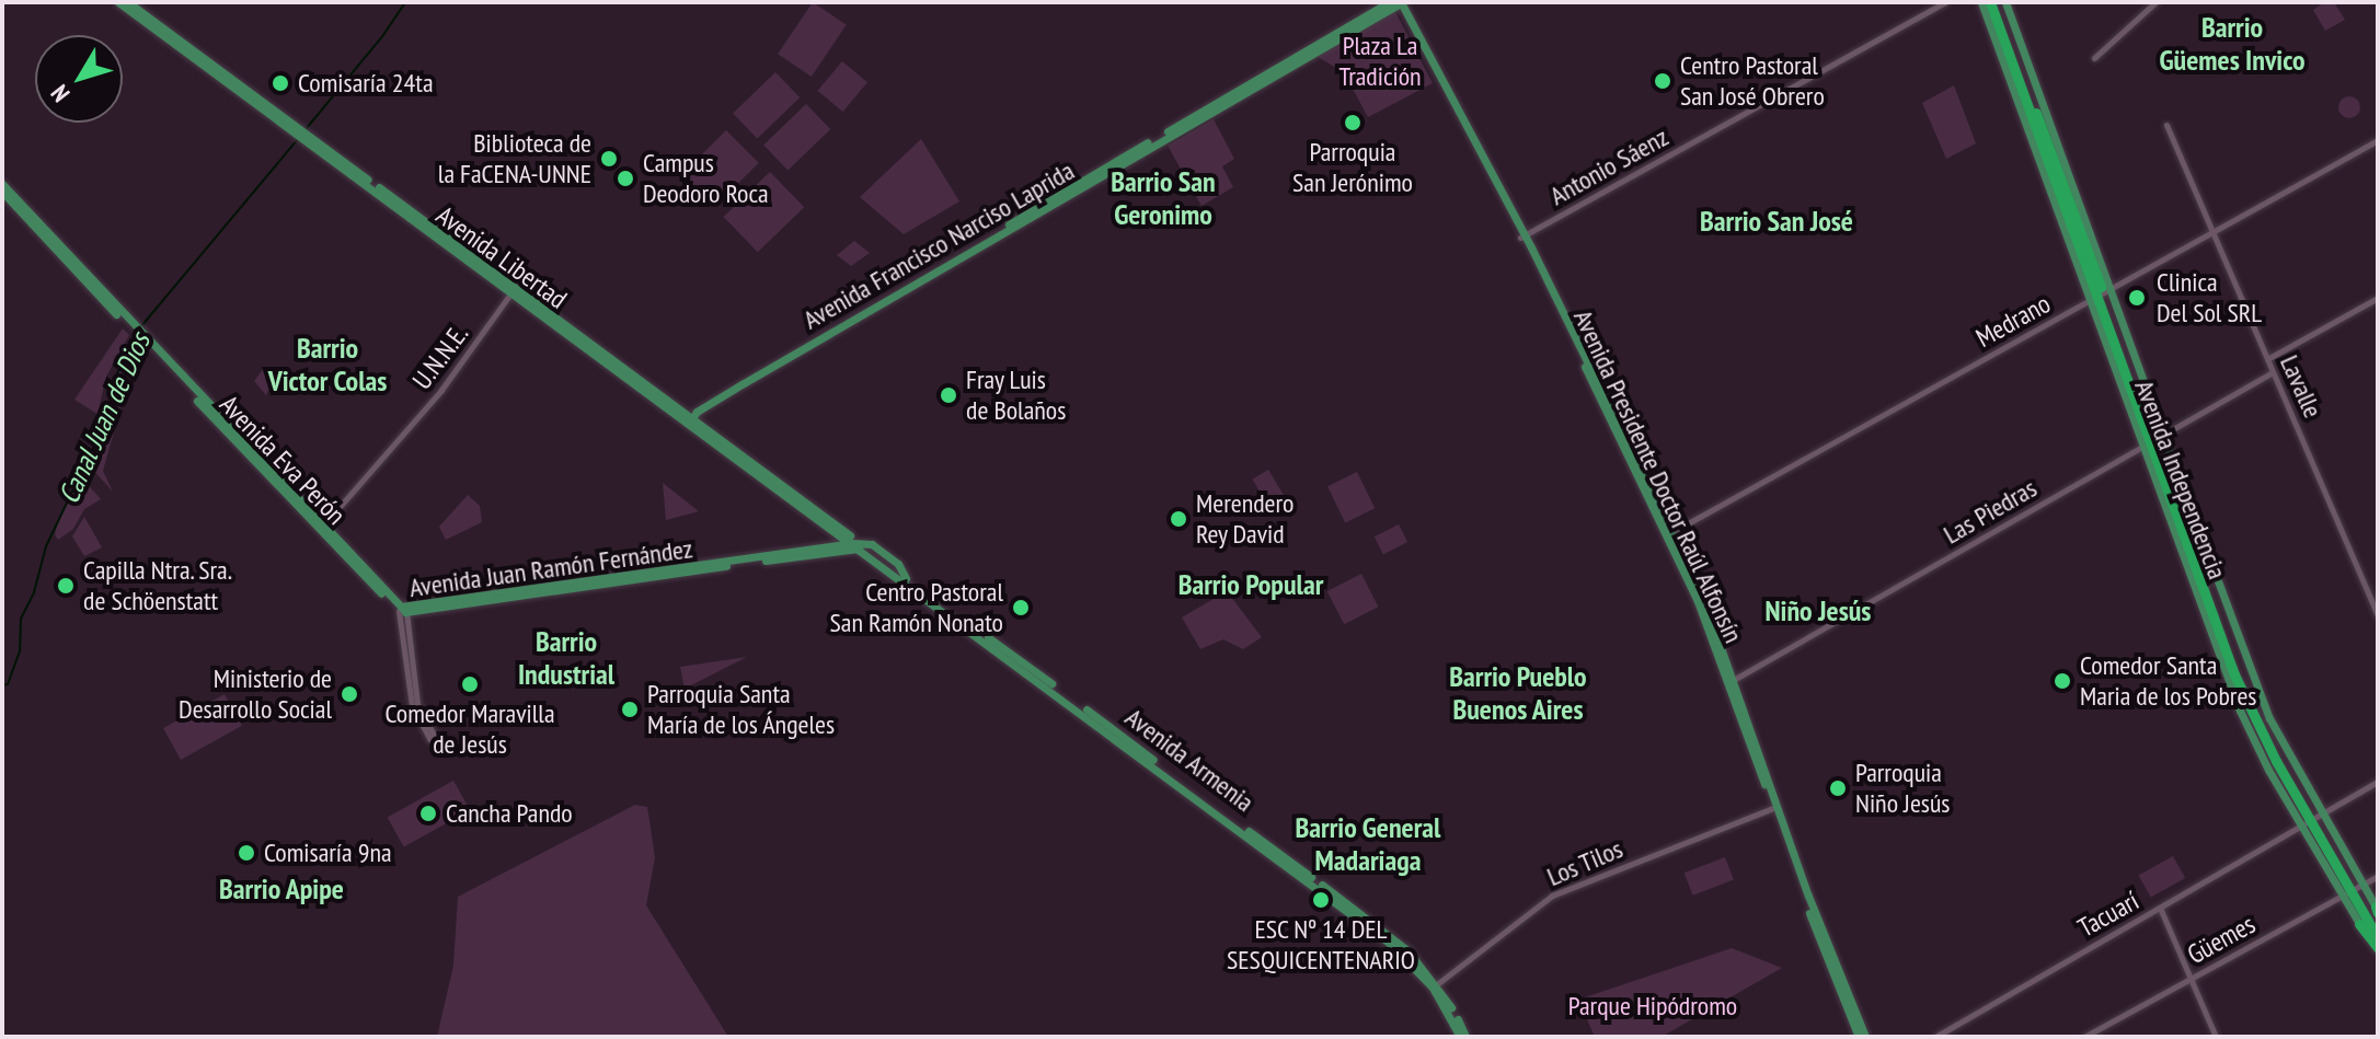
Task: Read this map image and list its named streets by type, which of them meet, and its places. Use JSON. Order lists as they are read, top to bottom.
{
  "streets": {
    "highway": ["Avenida Independencia"],
    "main road": [
      "Avenida Francisco Narciso Laprida",
      "Avenida Libertad",
      "Avenida Eva Perón",
      "Avenida Presidente Doctor Raúl Alfonsín",
      "Avenida Juan Ramón Fernández",
      "Avenida Armenia"
    ],
    "street": [
      "Antonio Sáenz",
      "Medrano",
      "U.N.N.E.",
      "Lavalle",
      "Las Piedras",
      "Los Tilos",
      "Tacuarí",
      "Güemes"
    ]
  },
  "crossings": [
    ["Antonio Sáenz", "Avenida Presidente Doctor Raúl Alfonsín"],
    ["Avenida Francisco Narciso Laprida", "Avenida Libertad"],
    ["Avenida Francisco Narciso Laprida", "Avenida Presidente Doctor Raúl Alfonsín"],
    ["Avenida Libertad", "U.N.N.E."],
    ["Avenida Libertad", "Avenida Juan Ramón Fernández"],
    ["Avenida Libertad", "Avenida Armenia"],
    ["Medrano", "Lavalle"],
    ["Medrano", "Avenida Presidente Doctor Raúl Alfonsín"],
    ["Medrano", "Avenida Independencia"],
    ["U.N.N.E.", "Avenida Eva Perón"],
    ["Lavalle", "Las Piedras"],
    ["Avenida Eva Perón", "Avenida Juan Ramón Fernández"],
    ["Avenida Presidente Doctor Raúl Alfonsín", "Las Piedras"],
    ["Avenida Presidente Doctor Raúl Alfonsín", "Los Tilos"],
    ["Avenida Independencia", "Las Piedras"],
    ["Avenida Independencia", "Tacuarí"],
    ["Avenida Independencia", "Güemes"],
    ["Avenida Juan Ramón Fernández", "Avenida Armenia"],
    ["Avenida Armenia", "Los Tilos"]
  ],
  "districts": [
    "Barrio Güemes Invico",
    "Barrio San Geronimo",
    "Barrio San José",
    "Barrio Victor Colas",
    "Barrio Popular",
    "Niño Jesús",
    "Barrio Industrial",
    "Barrio Pueblo Buenos Aires",
    "Barrio General Madariaga",
    "Barrio Apipe"
  ],
  "water": ["Canal Juan de Dios"],
  "parks": ["Plaza La Tradición", "Parque Hipódromo"],
  "places": [
    "Centro Pastoral San José Obrero",
    "Comisaría 24ta",
    "Parroquia San Jerónimo",
    "Biblioteca de la FaCENA-UNNE",
    "Campus Deodoro Roca",
    "Clinica Del Sol SRL",
    "Fray Luis de Bolaños",
    "Merendero Rey David",
    "Capilla Ntra. Sra. de Schöenstatt",
    "Centro Pastoral San Ramón Nonato",
    "Comedor Santa Maria de los Pobres",
    "Comedor Maravilla de Jesús",
    "Ministerio de Desarrollo Social",
    "Parroquia Santa María de los Ángeles",
    "Parroquia Niño Jesús",
    "Cancha Pando",
    "Comisaría 9na",
    "ESC Nº 14 DEL SESQUICENTENARIO"
  ],
  "north": "bottom left"
}
